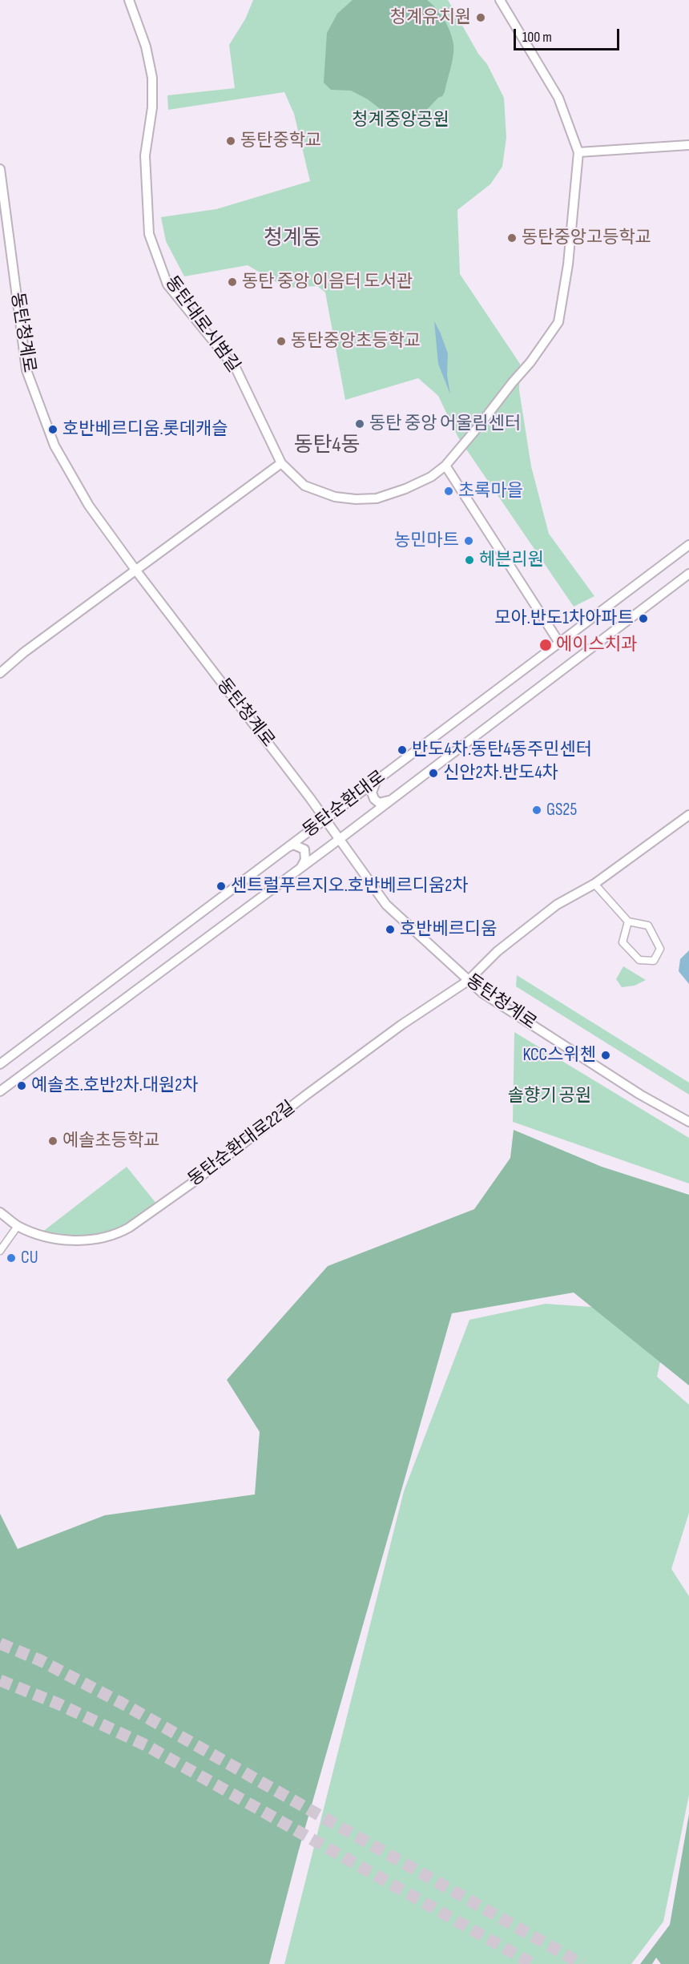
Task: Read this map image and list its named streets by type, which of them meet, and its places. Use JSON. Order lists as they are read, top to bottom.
{
  "streets": {
    "street": [
      "동탄대로시범길",
      "동탄청계로",
      "동탄순환대로",
      "동탄순환대로22길"
    ]
  },
  "crossings": [
    ["동탄청계로", "동탄순환대로"],
    ["동탄청계로", "동탄순환대로22길"]
  ],
  "districts": ["청계동", "동탄4동"],
  "parks": ["청계중앙공원", "솔향기 공원"],
  "places": [
    "청계유치원",
    "동탄중학교",
    "동탄중앙고등학교",
    "동탄 중앙 이음터 도서관",
    "동탄중앙초등학교",
    "동탄 중앙 어울림센터",
    "호반베르디움.롯데캐슬",
    "초록마을",
    "농민마트",
    "헤븐리원",
    "모아.반도1차아파트",
    "에이스치과",
    "반도4차.동탄4동주민센터",
    "신안2차.반도4차",
    "GS25",
    "센트럴푸르지오.호반베르디움2차",
    "호반베르디움",
    "KCC스위첸",
    "예솔초.호반2차.대원2차",
    "예솔초등학교",
    "CU"
  ],
  "scale_bar": "100 m"
}
